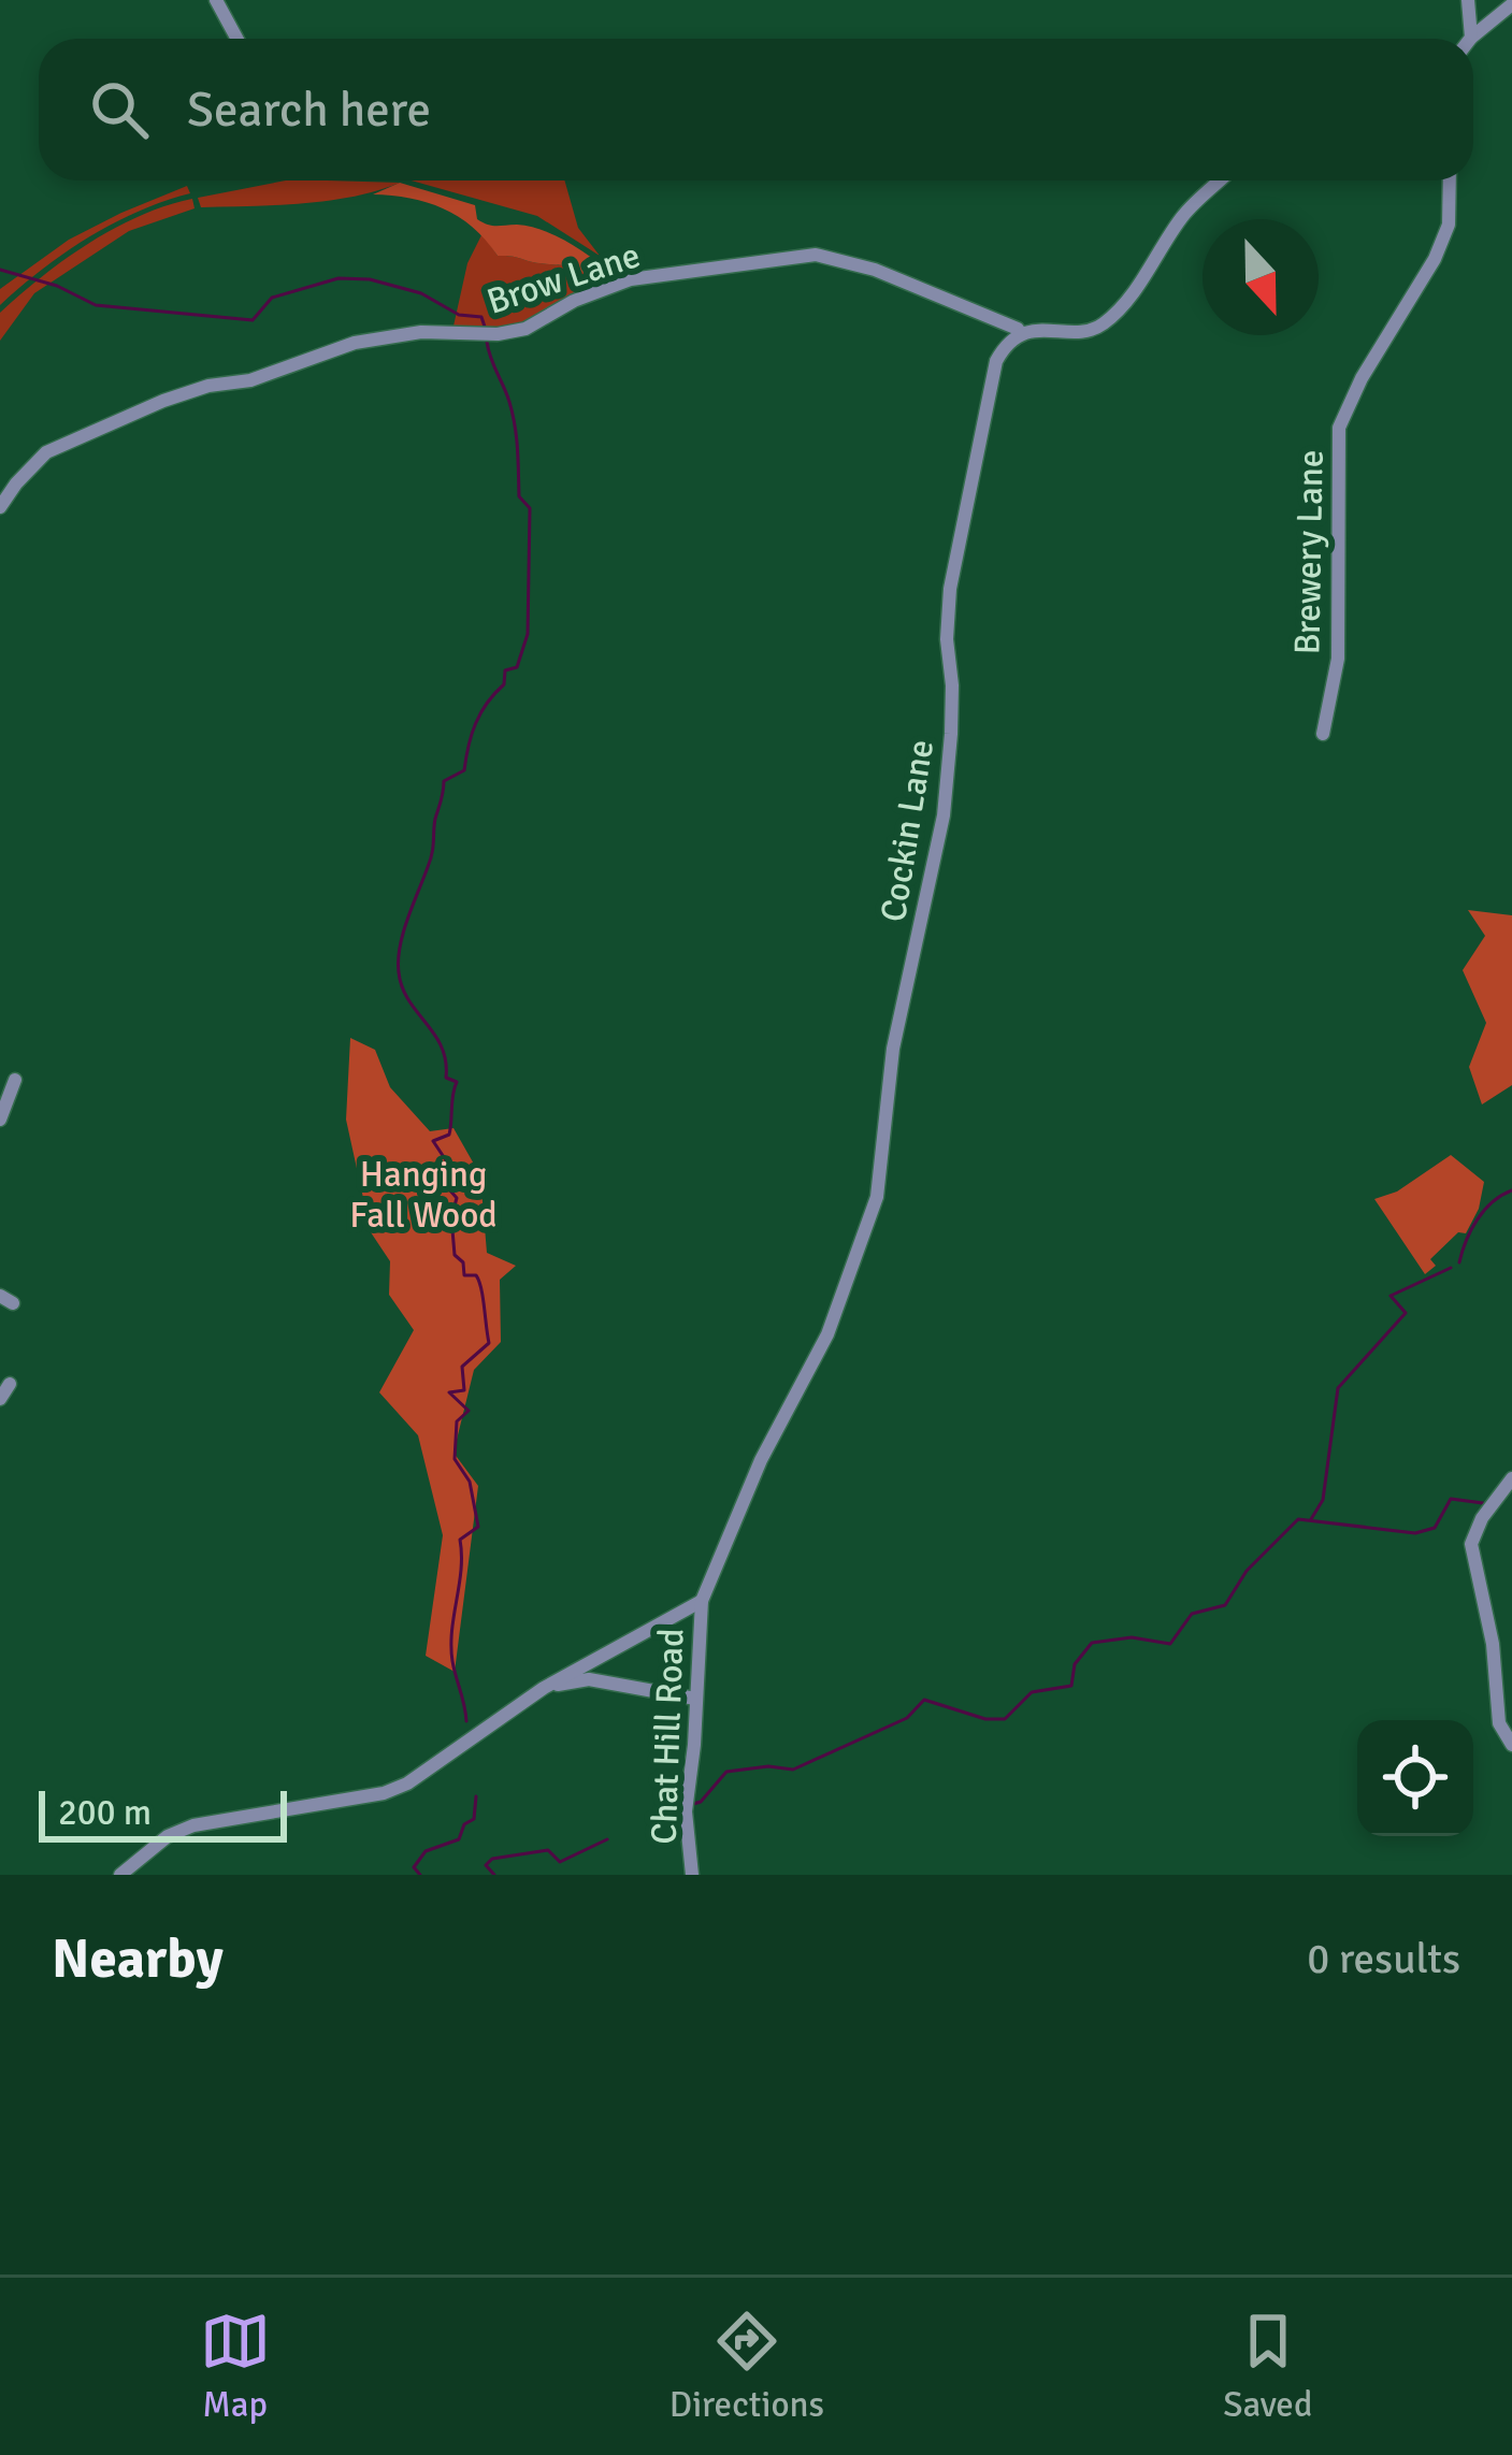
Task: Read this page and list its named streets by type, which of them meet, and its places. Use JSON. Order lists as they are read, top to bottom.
{
  "streets": {
    "street": [
      "Brow Lane",
      "Brewery Lane",
      "Cockin Lane",
      "Chat Hill Road"
    ]
  },
  "crossings": [
    ["Brow Lane", "Cockin Lane"],
    ["Cockin Lane", "Chat Hill Road"]
  ],
  "parks": ["Hanging Fall Wood"],
  "scale_bar": "200 m",
  "north": "bottom",
  "page": {
    "search": "Search here",
    "scale": "200 m",
    "heading": ["Nearby", "0 results"],
    "nav": ["Map", "Directions", "Saved"]
  }
}
